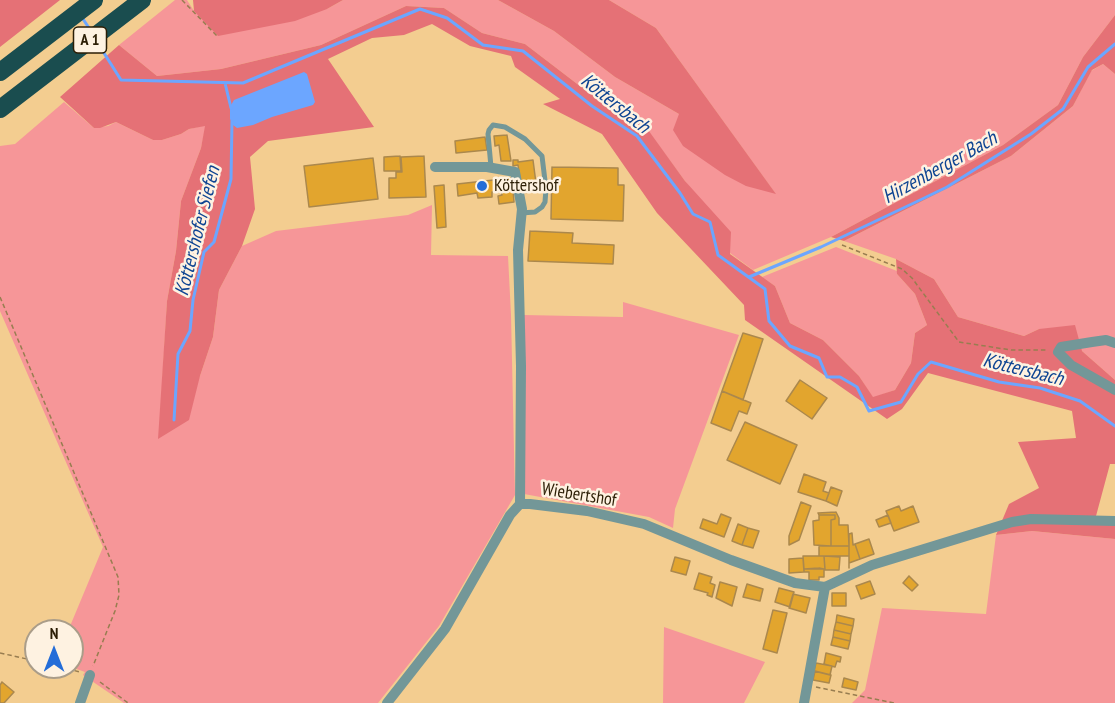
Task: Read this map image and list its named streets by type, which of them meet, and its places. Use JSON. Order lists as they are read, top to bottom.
{
  "streets": {
    "highway": ["A 1"],
    "street": ["Wiebertshof"]
  },
  "water": ["Köttersbach", "Hirzenberger Bach", "Köttershofer Siefen"],
  "places": ["Köttershof"],
  "north": "top"
}
